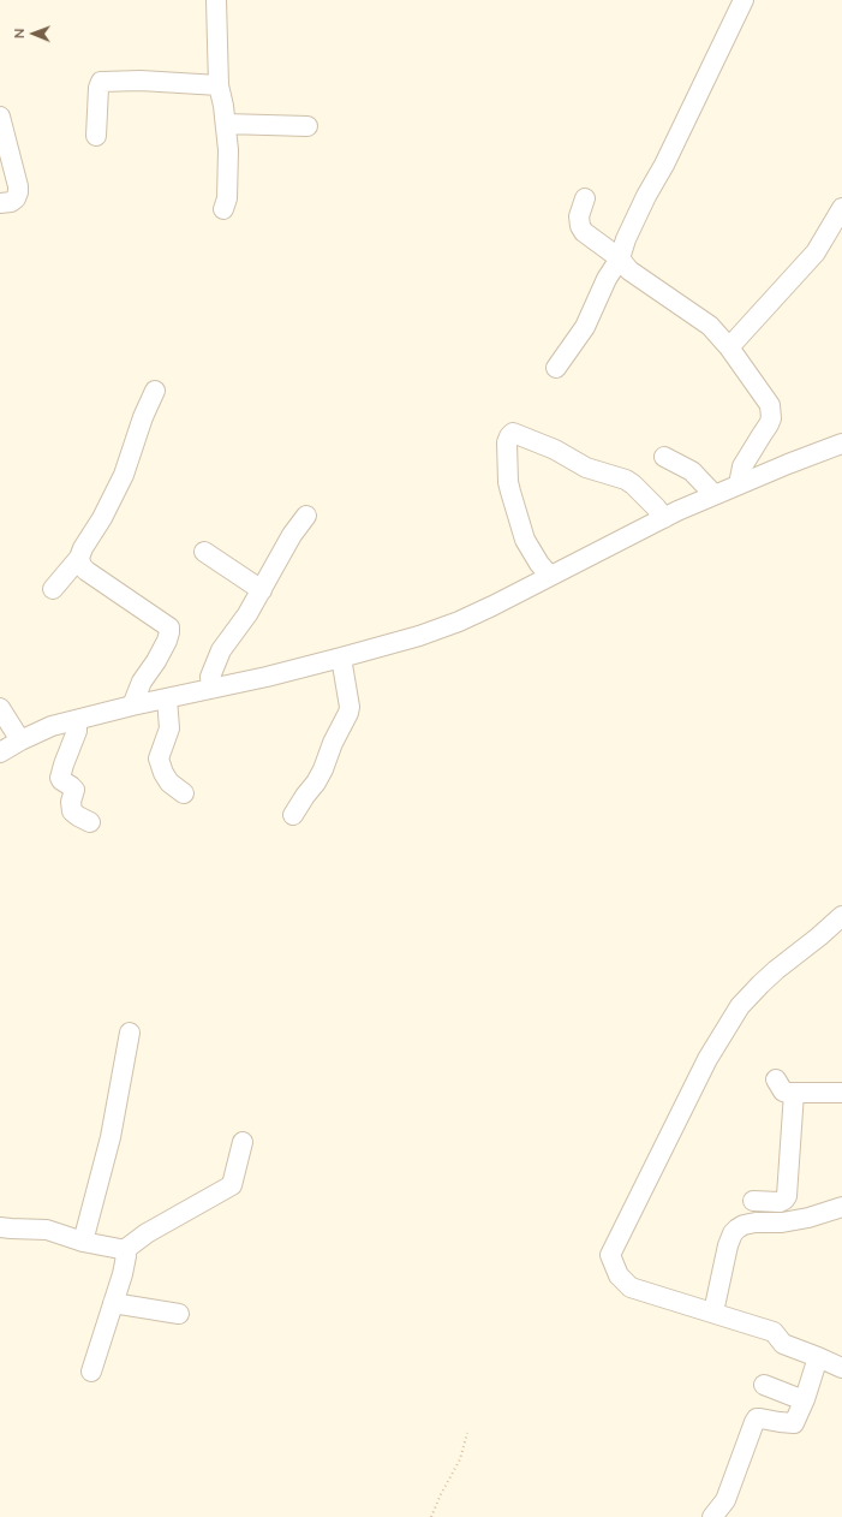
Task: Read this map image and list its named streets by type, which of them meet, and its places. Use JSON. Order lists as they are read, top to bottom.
{
  "north": "left"
}
